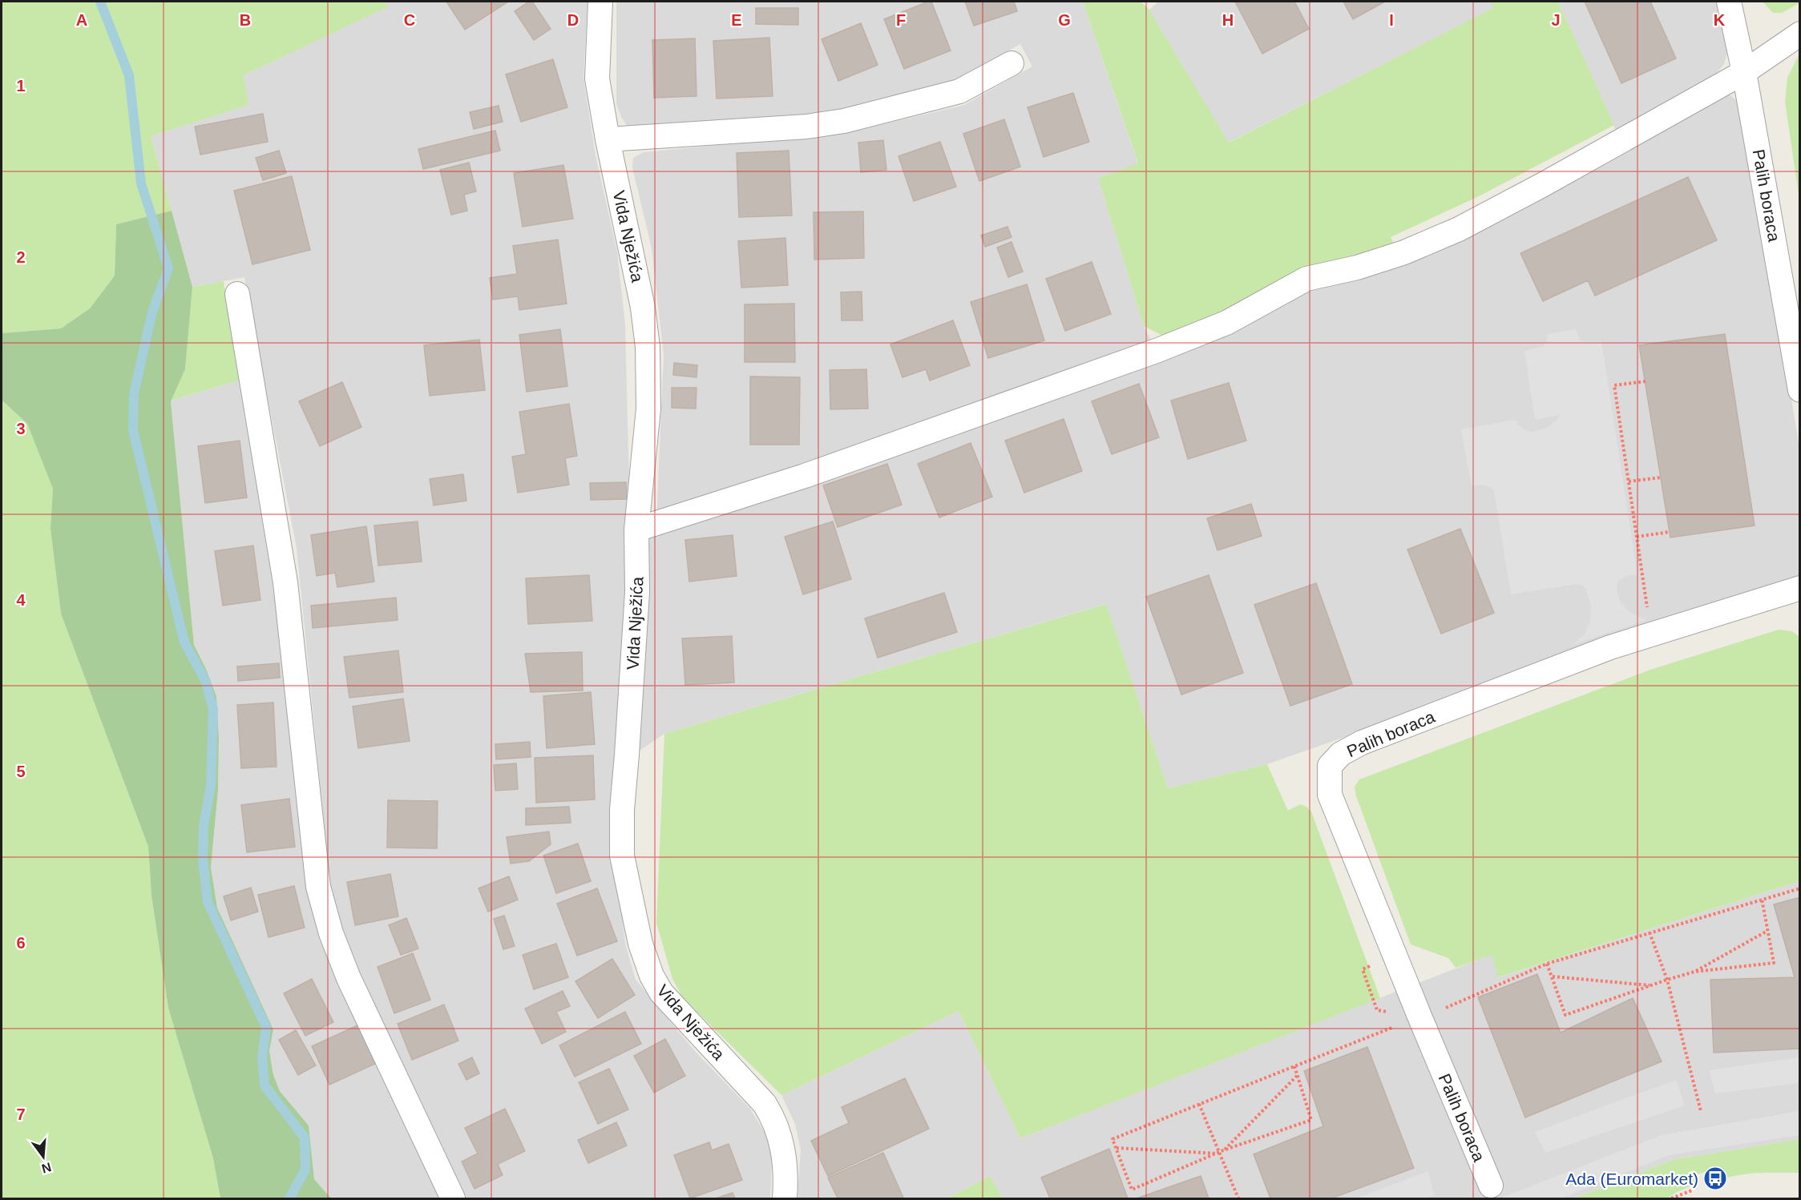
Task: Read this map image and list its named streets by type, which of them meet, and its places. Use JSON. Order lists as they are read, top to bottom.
{
  "streets": {
    "street": ["Palih boraca", "Vida Nježića"]
  },
  "places": {
    "bus stop": ["Ada (Euromarket)"]
  },
  "north": "bottom",
  "grid": {
    "columns": [
      "A",
      "B",
      "C",
      "D",
      "E",
      "F",
      "G",
      "H",
      "I",
      "J",
      "K"
    ],
    "rows": [
      "1",
      "2",
      "3",
      "4",
      "5",
      "6",
      "7"
    ]
  }
}
